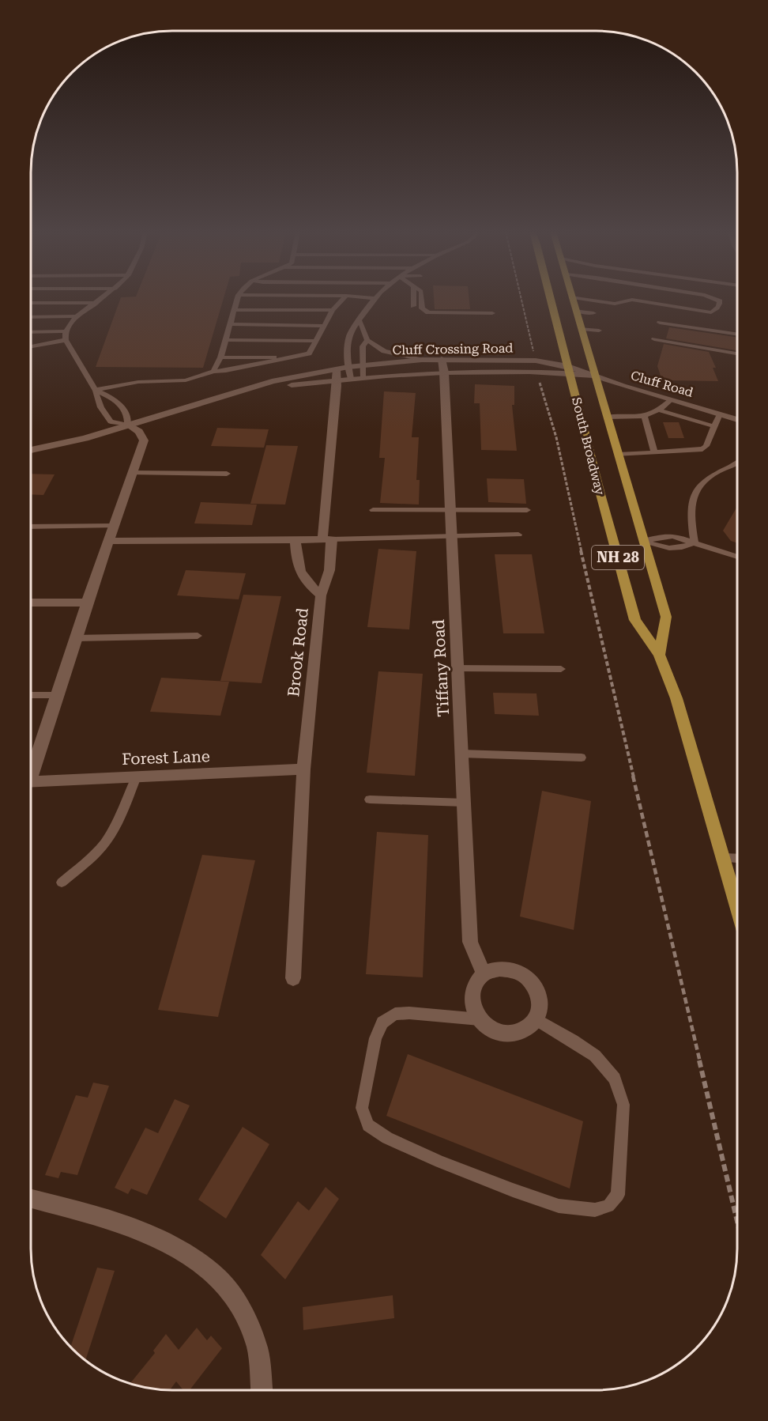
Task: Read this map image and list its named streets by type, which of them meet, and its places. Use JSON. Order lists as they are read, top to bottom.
{
  "streets": {
    "main road": ["South Broadway", "NH 28"],
    "street": [
      "Cluff Crossing Road",
      "Cluff Road",
      "Brook Road",
      "Tiffany Road",
      "Forest Lane"
    ]
  },
  "crossings": [
    ["Cluff Crossing Road", "Cluff Road"],
    ["Cluff Crossing Road", "South Broadway"],
    ["Cluff Crossing Road", "Brook Road"],
    ["Cluff Crossing Road", "Tiffany Road"],
    ["Cluff Crossing Road", "Forest Lane"],
    ["Cluff Road", "South Broadway"],
    ["Brook Road", "Forest Lane"]
  ]
}
